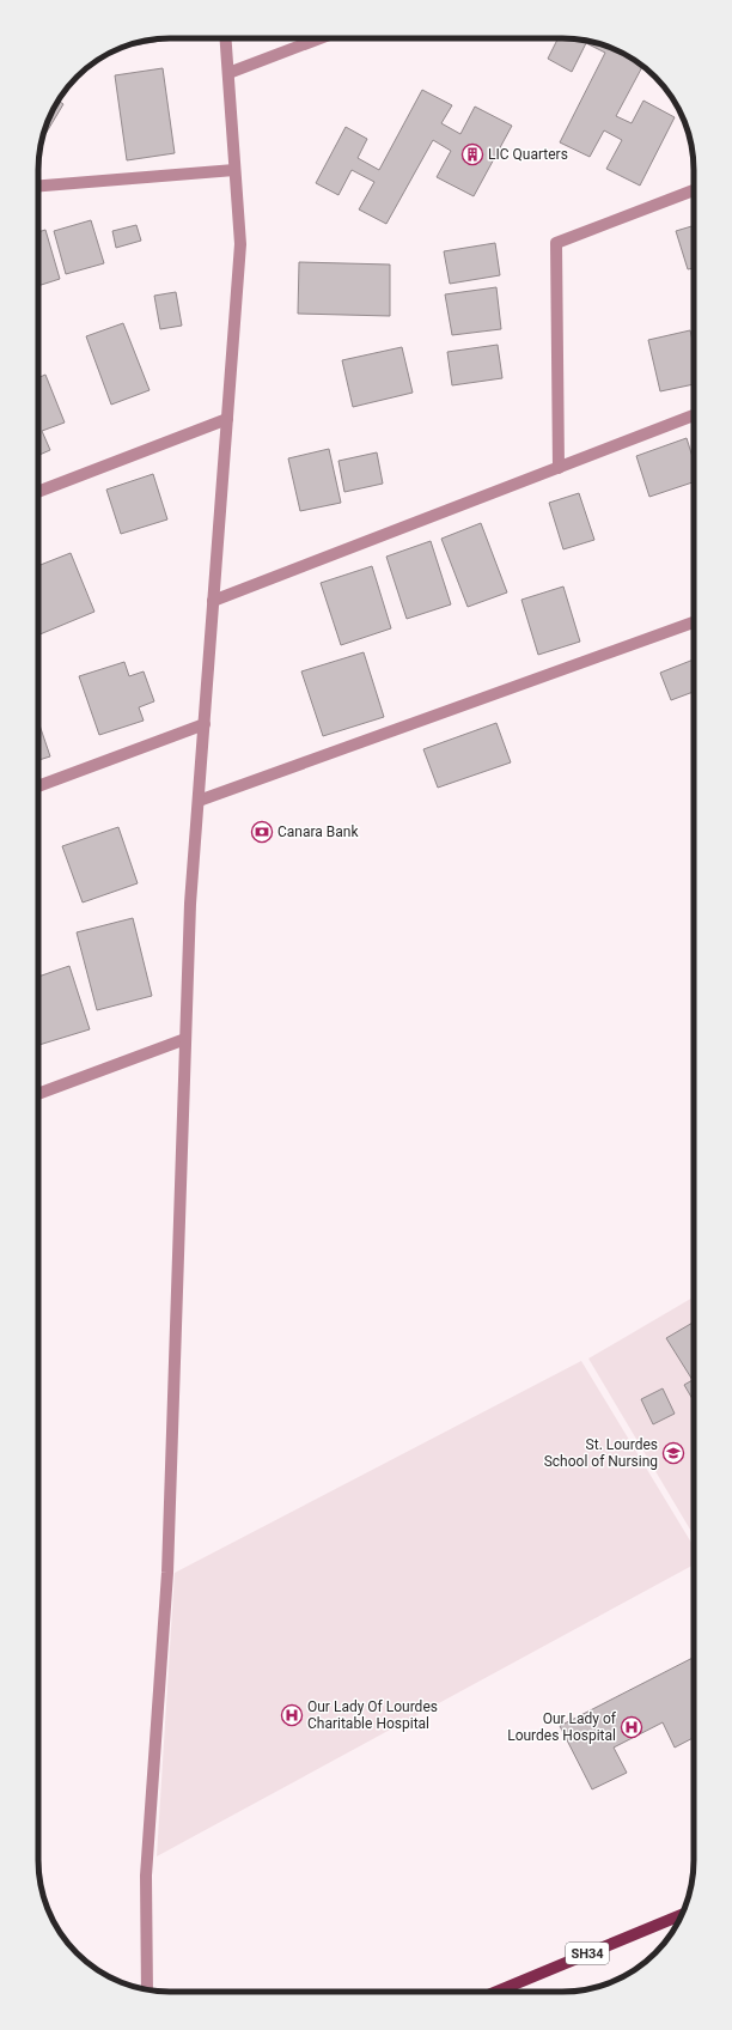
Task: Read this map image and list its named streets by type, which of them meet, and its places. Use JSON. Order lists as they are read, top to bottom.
{
  "streets": {
    "main road": ["SH34"]
  },
  "places": {
    "building": ["LIC Quarters"],
    "bank": ["Canara Bank"],
    "school or university": ["St. Lourdes School of Nursing"],
    "hospital": ["Our Lady Of Lourdes Charitable Hospital", "Our Lady of Lourdes Hospital"]
  }
}
